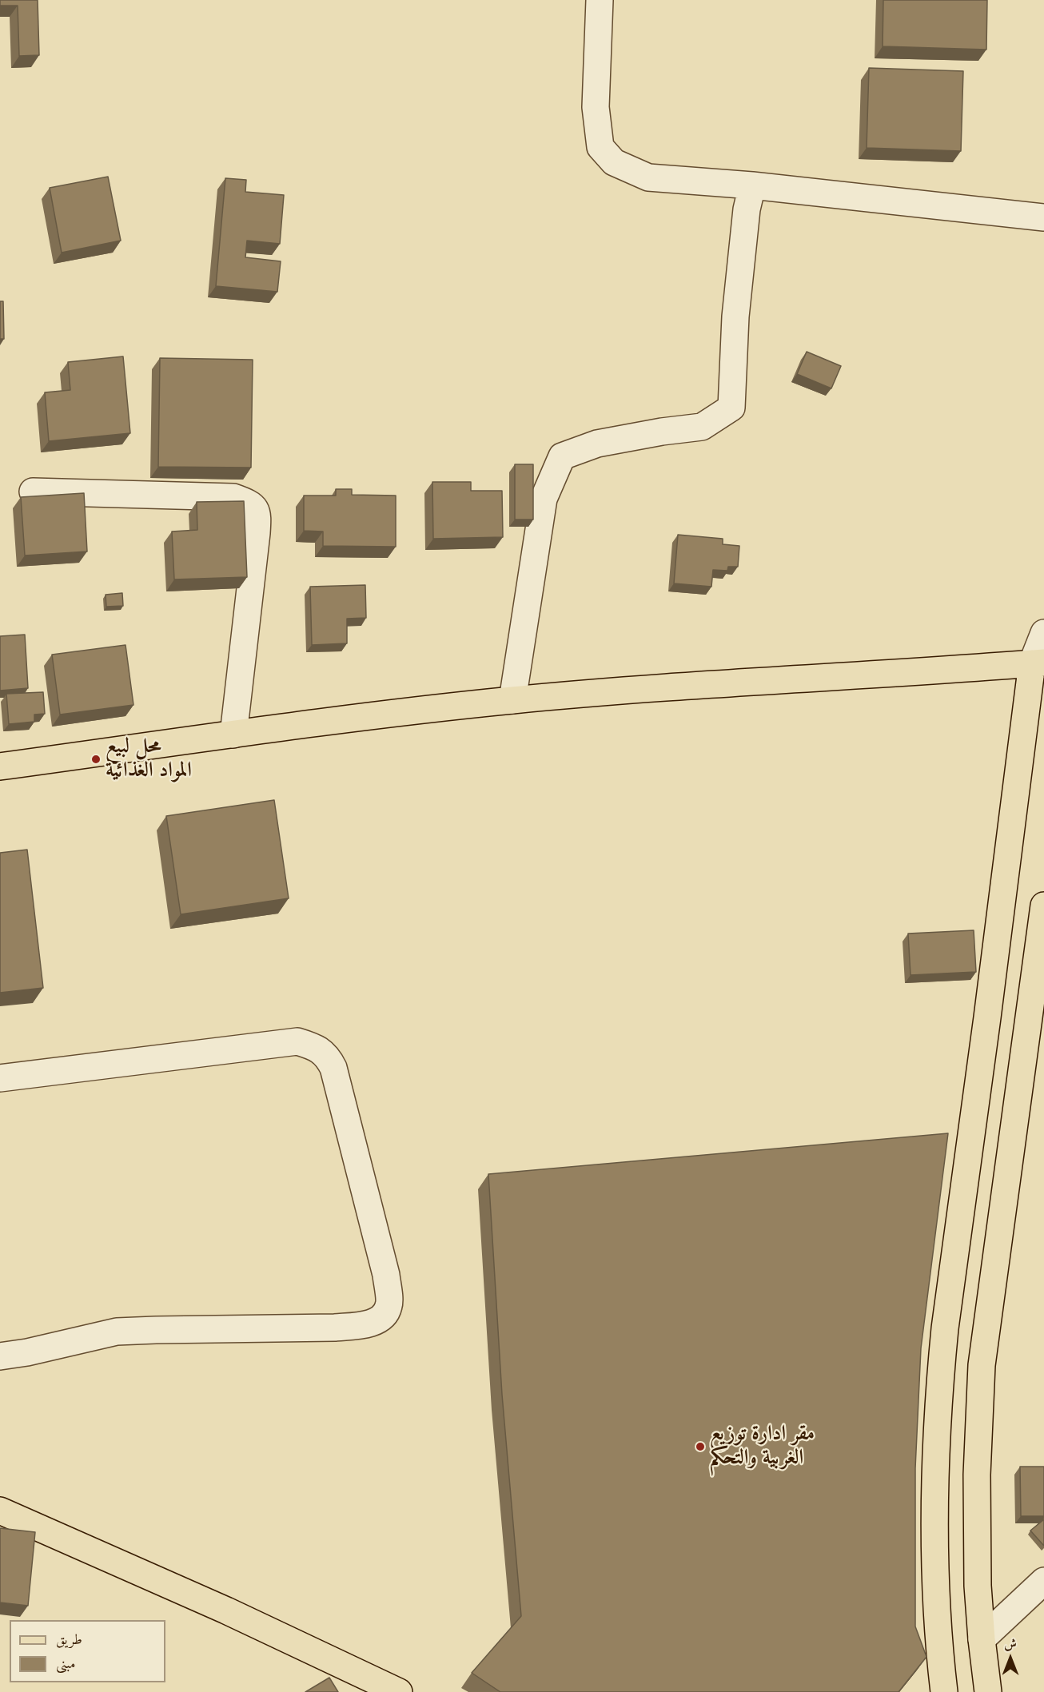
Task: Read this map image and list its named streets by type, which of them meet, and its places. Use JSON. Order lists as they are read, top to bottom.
{
  "places": ["محل لبيع المواد الغذائية", "مقر ادارة توزيع الغربية والتحكم"],
  "legend": ["طريق", "مبنى"],
  "north": "top"
}
